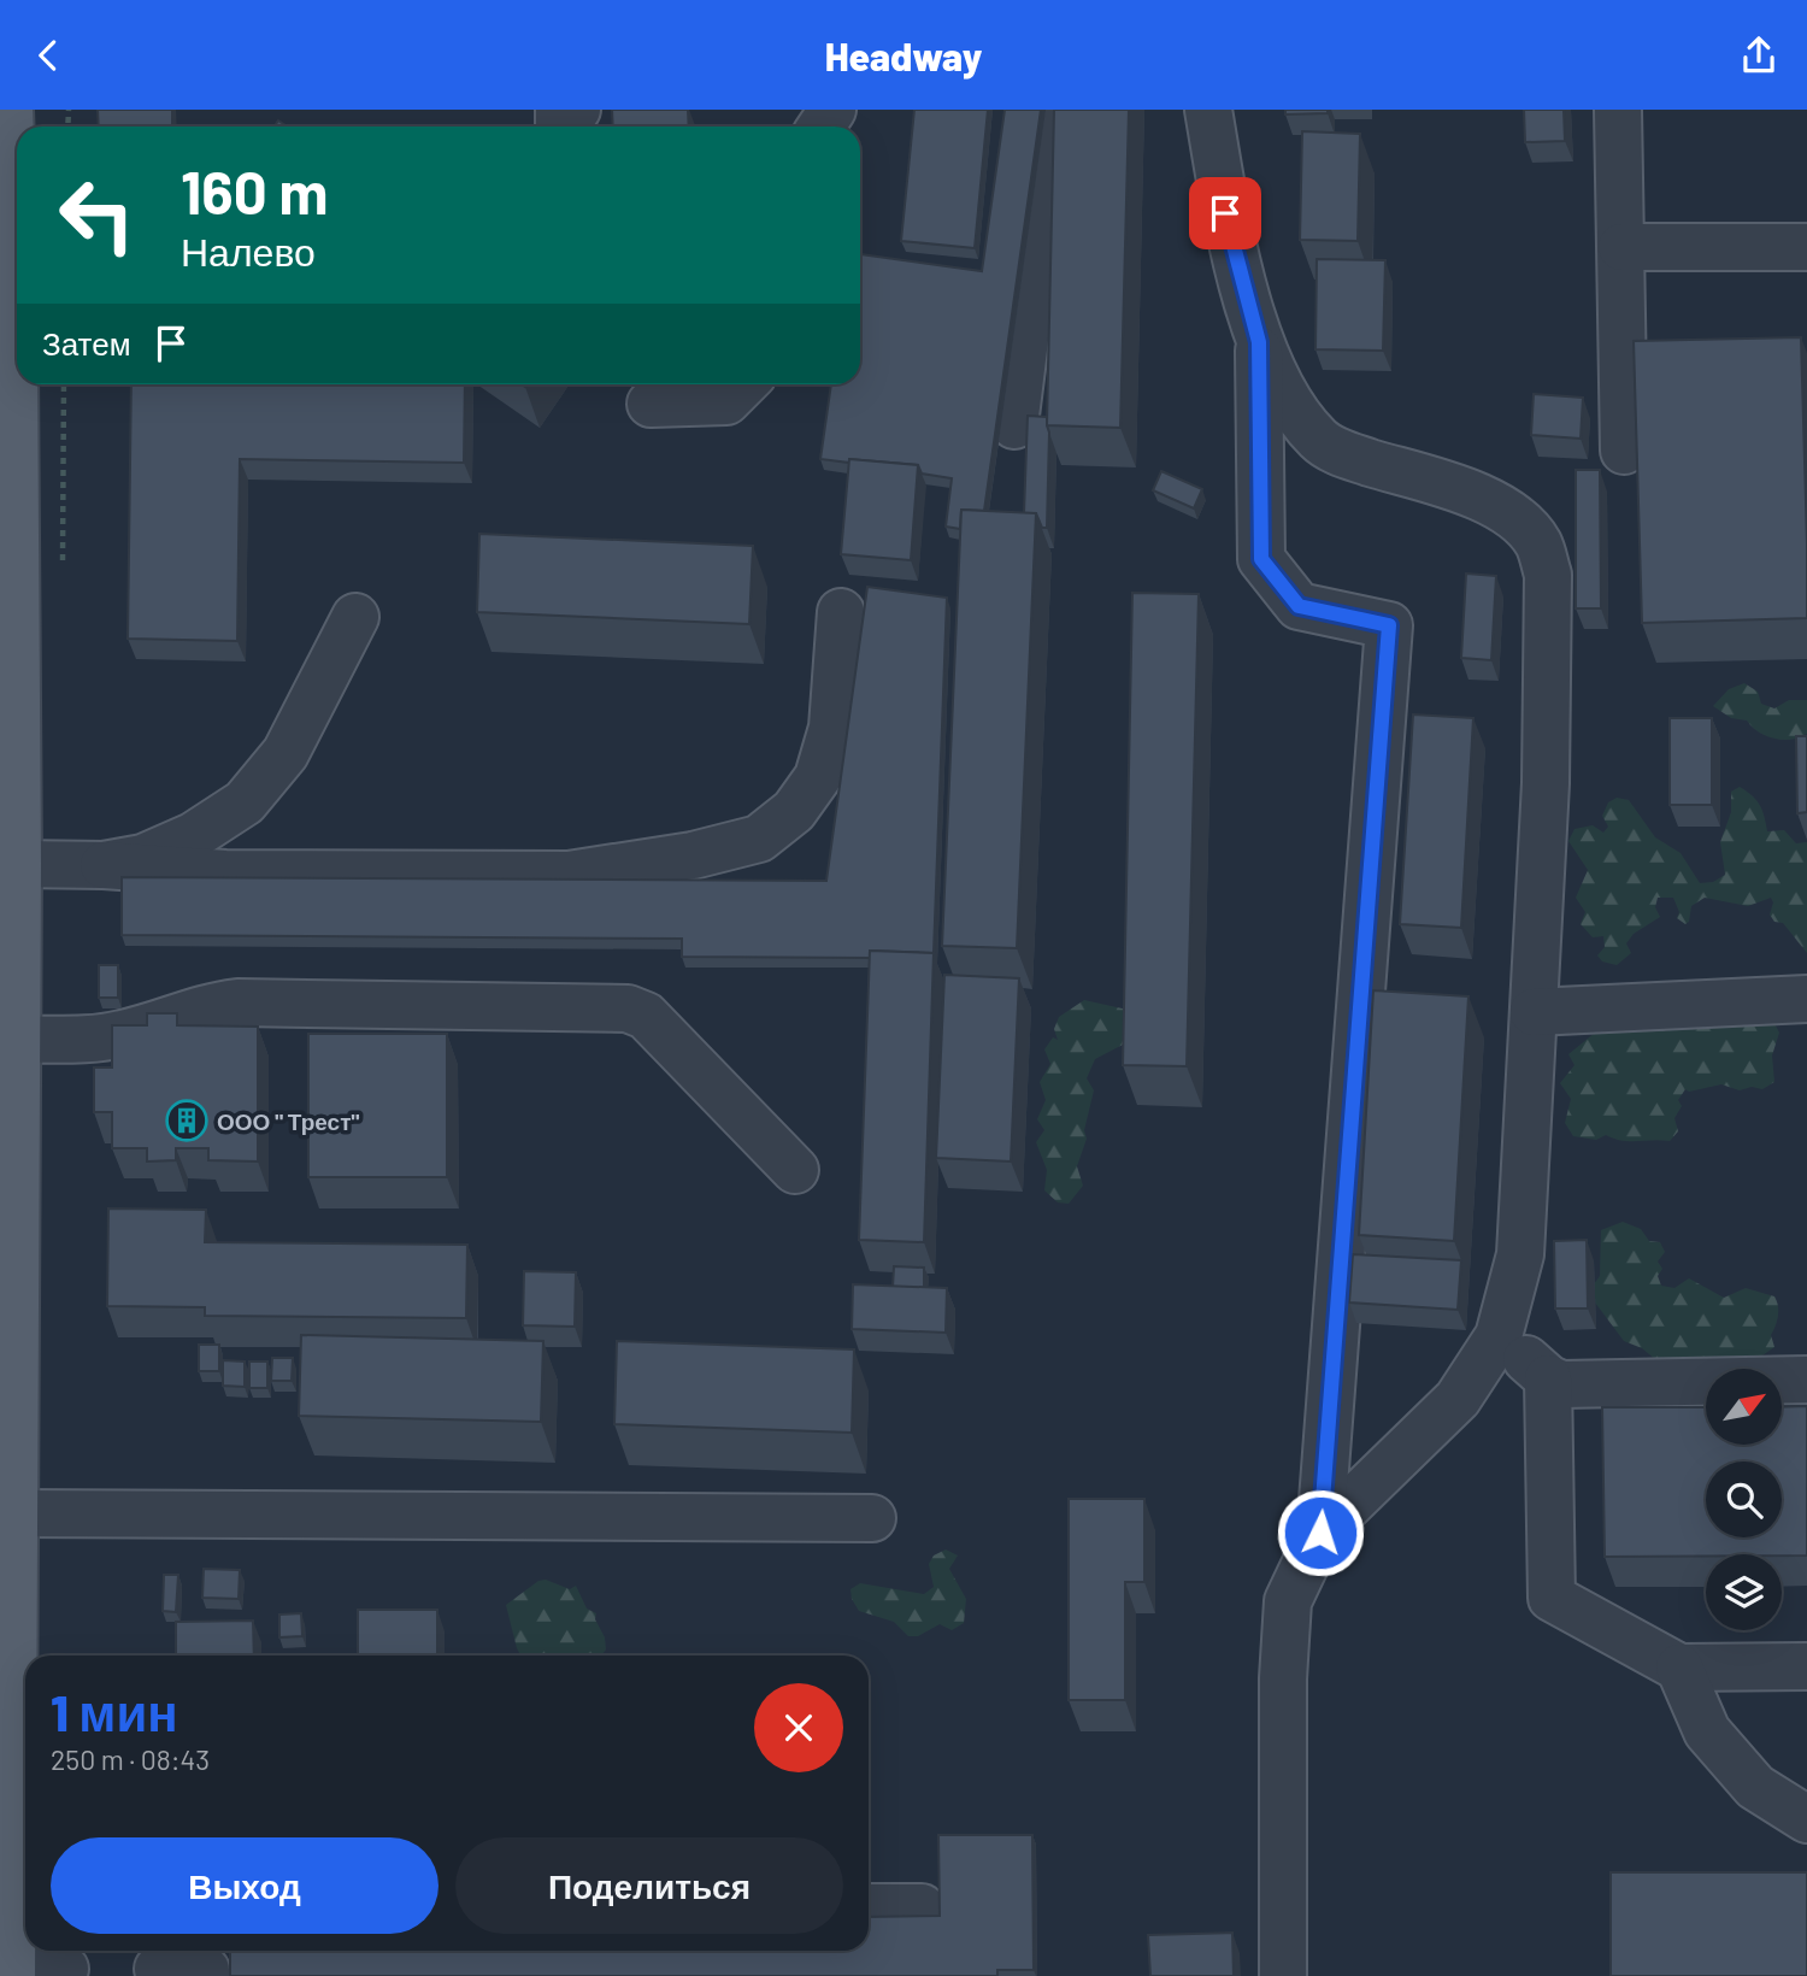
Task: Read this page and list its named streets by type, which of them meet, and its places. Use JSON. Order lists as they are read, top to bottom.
{
  "places": {
    "building": ["ООО \" Трест\""]
  },
  "north": "top right",
  "page": {
    "header": "Headway",
    "turn": ["160 m", "Налево"],
    "then": "Затем",
    "heading": ["1 мин", "250 m · 08:43"],
    "buttons": ["Выход", "Поделиться"]
  }
}
